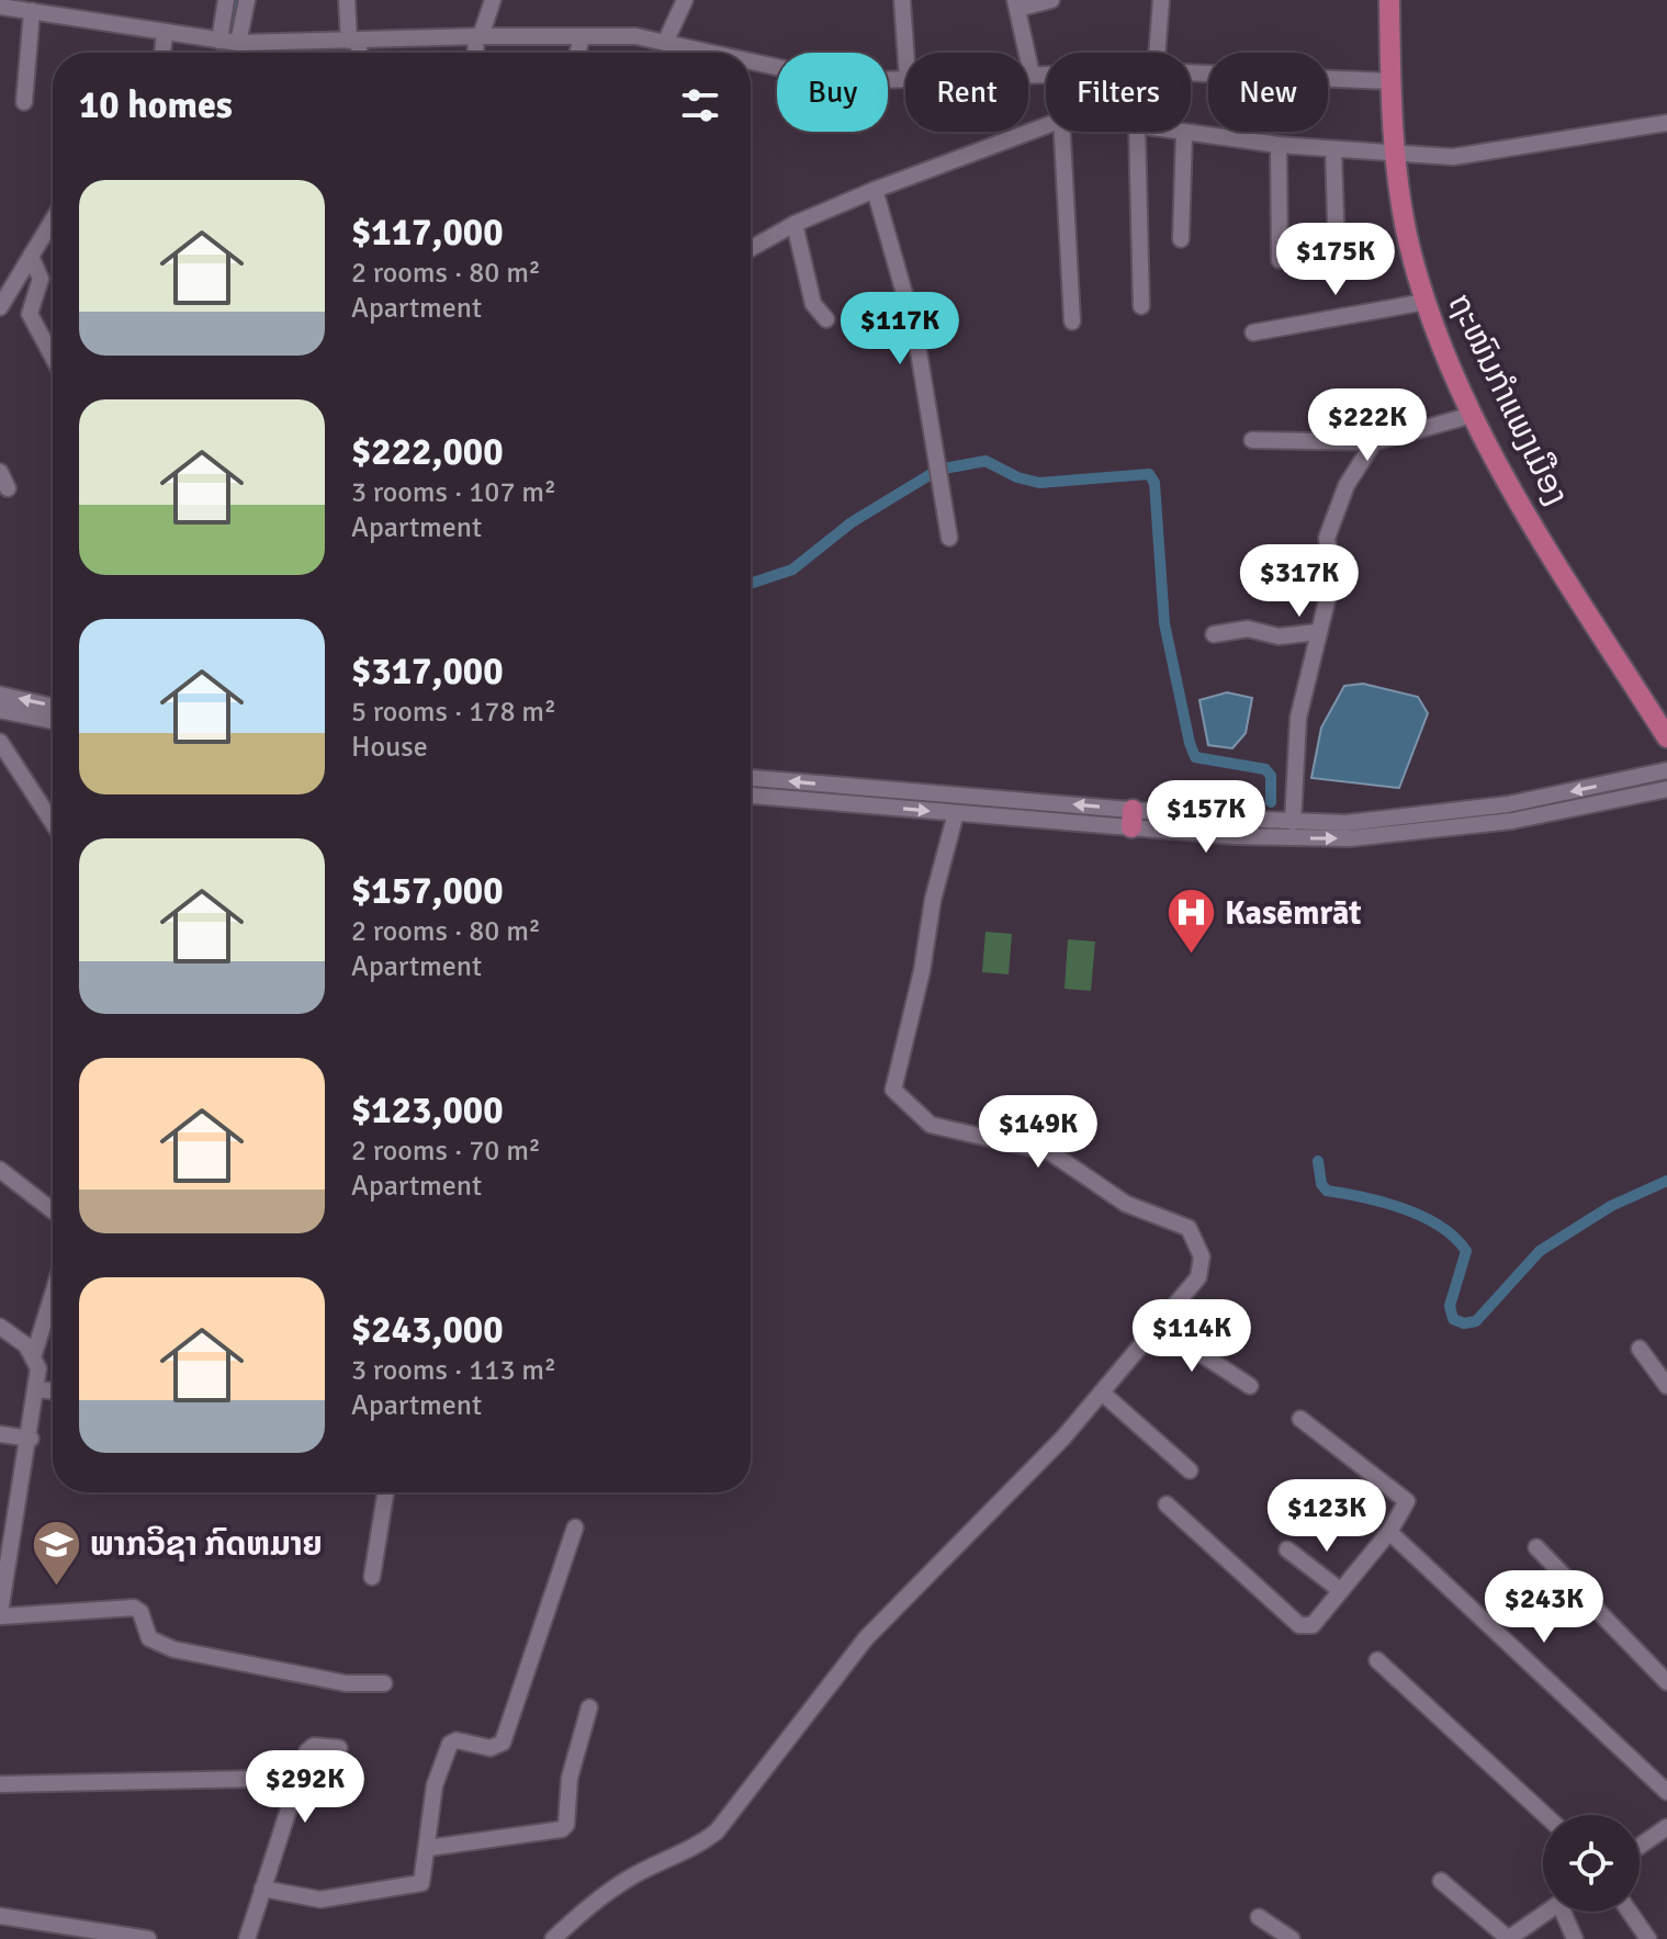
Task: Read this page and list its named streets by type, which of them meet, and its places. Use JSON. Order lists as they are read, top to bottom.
{
  "streets": {
    "main road": ["ຖະໜົນກຳແພງເມືອງ"]
  },
  "places": {
    "hospital": ["Kasēmrāt"],
    "school or university": ["ພາກວິຊາ ກົດຫມາຍ"]
  },
  "page": {
    "chip": [
      "Buy",
      "Rent",
      "Filters",
      "New"
    ],
    "heading": "10 homes",
    "list": [
      {
        "name": "$117,000",
        "note": "2 rooms · 80 m² · Apartment"
      },
      {
        "name": "$222,000",
        "note": "3 rooms · 107 m² · Apartment"
      },
      {
        "name": "$317,000",
        "note": "5 rooms · 178 m² · House"
      },
      {
        "name": "$157,000",
        "note": "2 rooms · 80 m² · Apartment"
      },
      {
        "name": "$123,000",
        "note": "2 rooms · 70 m² · Apartment"
      },
      {
        "name": "$243,000",
        "note": "3 rooms · 113 m² · Apartment"
      }
    ],
    "price": [
      "$175K",
      "$117K",
      "$222K",
      "$317K",
      "$157K",
      "$149K",
      "$114K",
      "$123K",
      "$243K",
      "$292K"
    ]
  }
}
